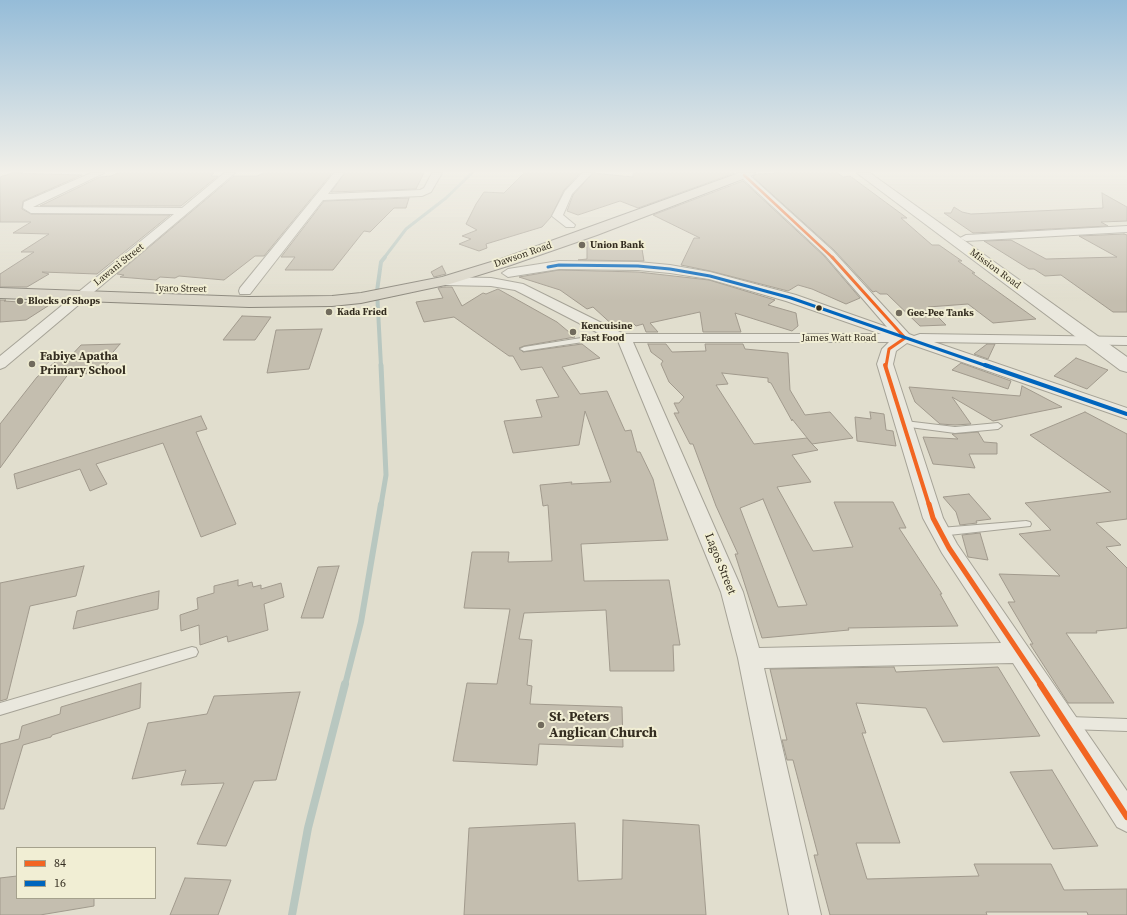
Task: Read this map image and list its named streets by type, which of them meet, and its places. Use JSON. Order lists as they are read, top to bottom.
{
  "streets": {
    "highway": ["Dawson Road", "Iyaro Street"],
    "street": [
      "Lawani Street",
      "Mission Road",
      "James Watt Road",
      "Lagos Street"
    ]
  },
  "crossings": [
    ["Dawson Road", "Iyaro Street"],
    ["Lawani Street", "Iyaro Street"],
    ["Mission Road", "James Watt Road"],
    ["James Watt Road", "Lagos Street"]
  ],
  "places": [
    "Union Bank",
    "Blocks of Shops",
    "Kada Fried",
    "Gee-Pee Tanks",
    "Kencuisine Fast Food",
    "Fabiye Apatha Primary School",
    "St. Peters Anglican Church"
  ],
  "lines": ["transit line 84", "transit line 16"],
  "legend": ["84", "16"]
}
